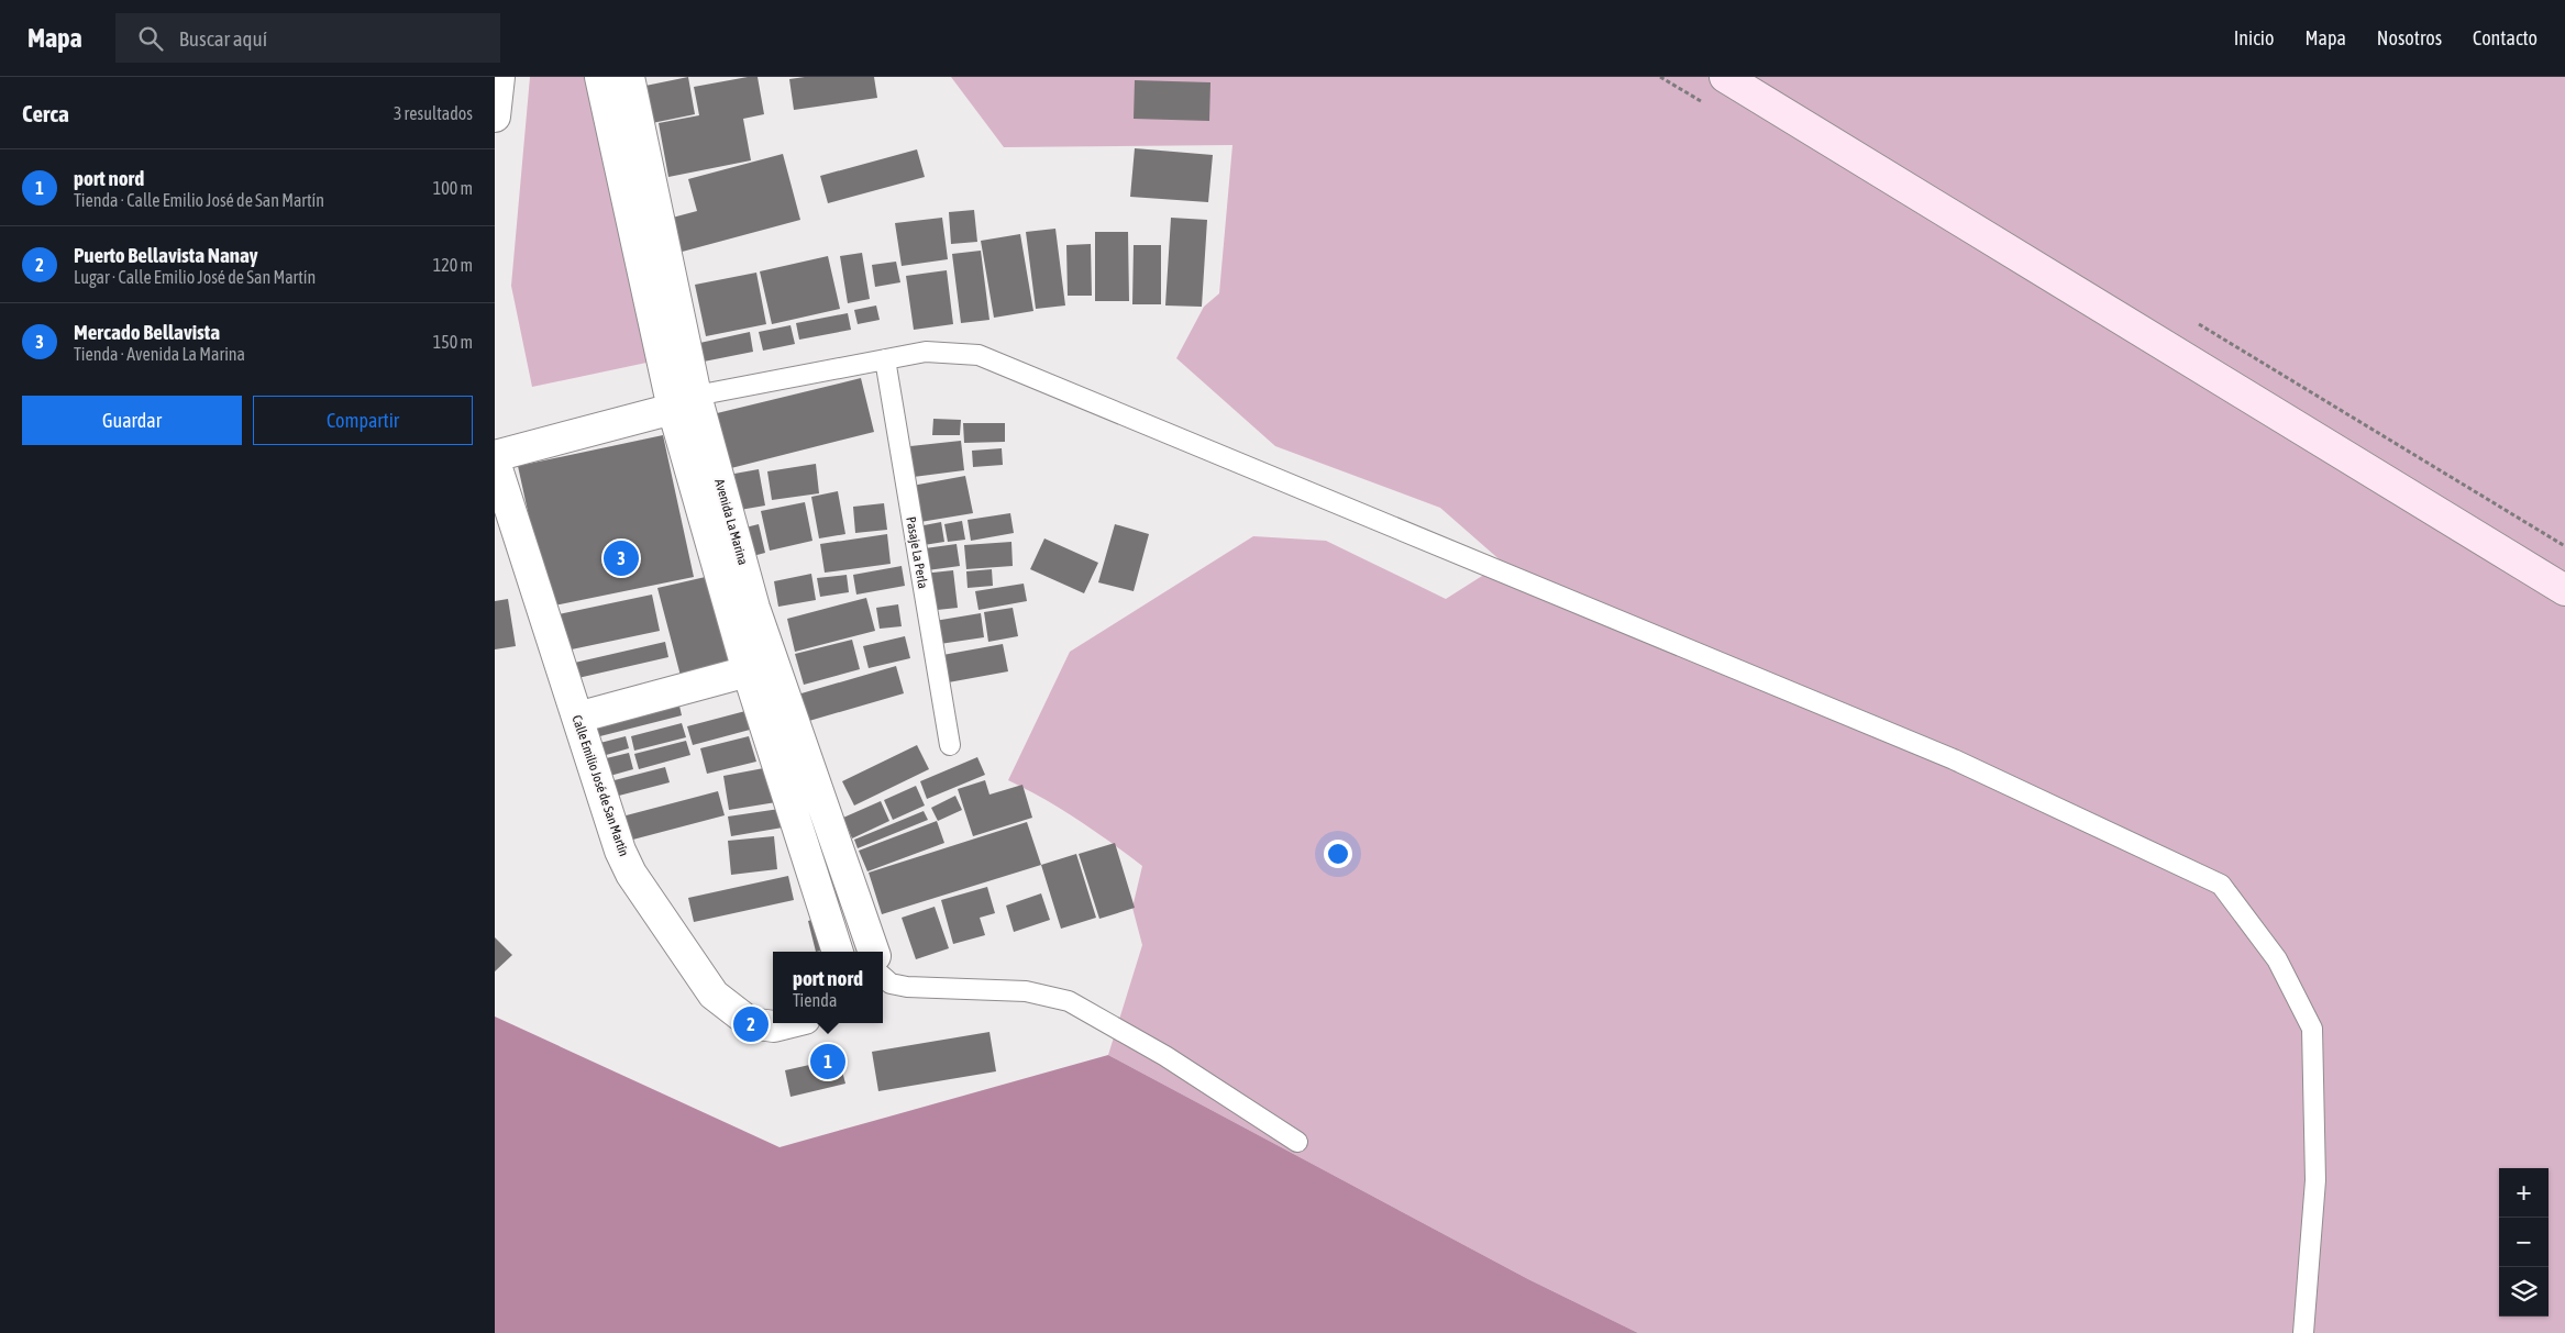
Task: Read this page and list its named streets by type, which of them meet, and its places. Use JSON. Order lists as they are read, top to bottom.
{
  "streets": {
    "street": ["Avenida La Marina", "Calle Emilio José de San Martín"],
    "lane": ["Pasaje La Perla"]
  },
  "page": {
    "header": "Mapa",
    "search": "Buscar aquí",
    "nav": [
      "Inicio",
      "Mapa",
      "Nosotros",
      "Contacto"
    ],
    "heading": ["Cerca", "3 resultados"],
    "list": [
      {
        "mark": "1",
        "name": "port nord",
        "note": "Tienda · Calle Emilio José de San Martín",
        "value": "100 m"
      },
      {
        "mark": "2",
        "name": "Puerto Bellavista Nanay",
        "note": "Lugar · Calle Emilio José de San Martín",
        "value": "120 m"
      },
      {
        "mark": "3",
        "name": "Mercado Bellavista",
        "note": "Tienda · Avenida La Marina",
        "value": "150 m"
      }
    ],
    "buttons": ["Guardar", "Compartir"],
    "pins": ["3", "2", "1"],
    "popup": ["port nord", "Tienda"],
    "map_buttons": ["+", "−"]
  }
}
